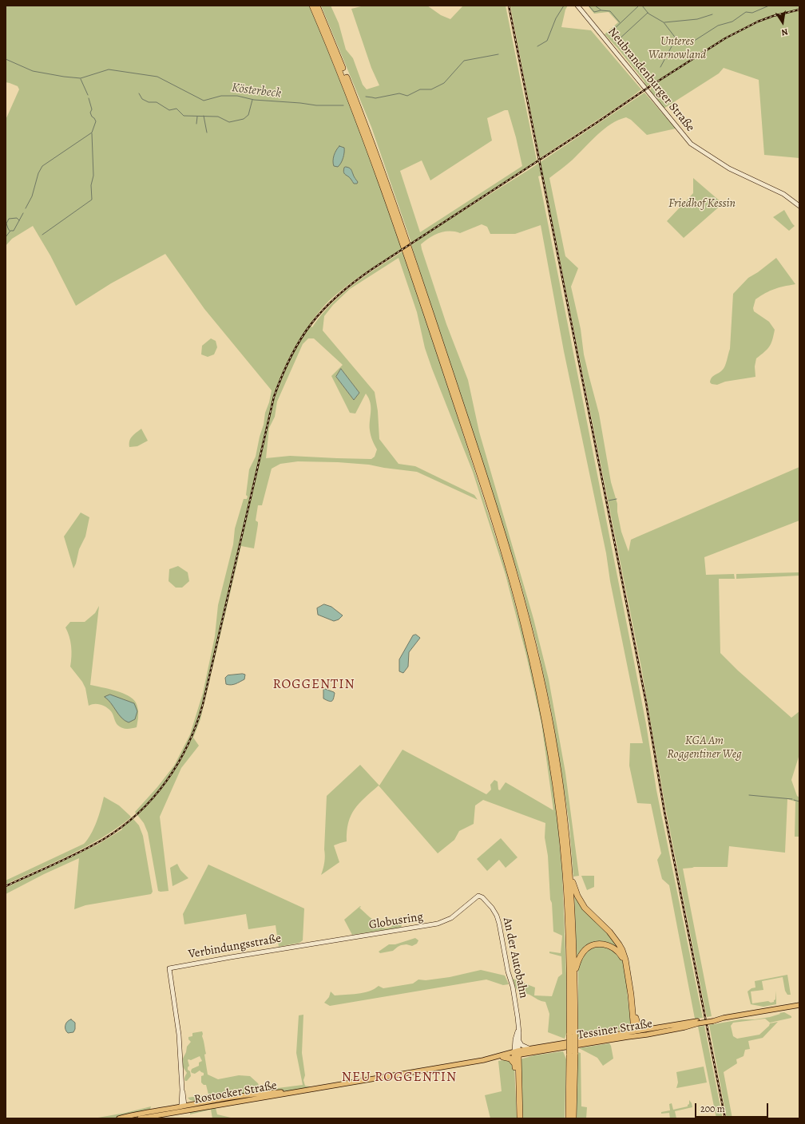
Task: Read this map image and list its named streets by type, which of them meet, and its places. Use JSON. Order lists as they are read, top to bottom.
{
  "streets": {
    "main road": ["Tessiner Straße", "Rostocker Straße"],
    "street": [
      "Neubrandenburger Straße",
      "Globusring",
      "Verbindungsstraße",
      "An der Autobahn"
    ]
  },
  "crossings": [
    ["Globusring", "Verbindungsstraße"],
    ["Globusring", "An der Autobahn"],
    ["Verbindungsstraße", "Rostocker Straße"],
    ["An der Autobahn", "Tessiner Straße"],
    ["An der Autobahn", "Rostocker Straße"],
    ["Tessiner Straße", "Rostocker Straße"]
  ],
  "districts": ["ROGGENTIN", "NEU ROGGENTIN"],
  "water": ["Kösterbeck"],
  "parks": ["Unteres Warnowland", "Friedhof Kessin", "KGA Am Roggentiner Weg"],
  "scale_bar": "200 m",
  "north": "bottom"
}
